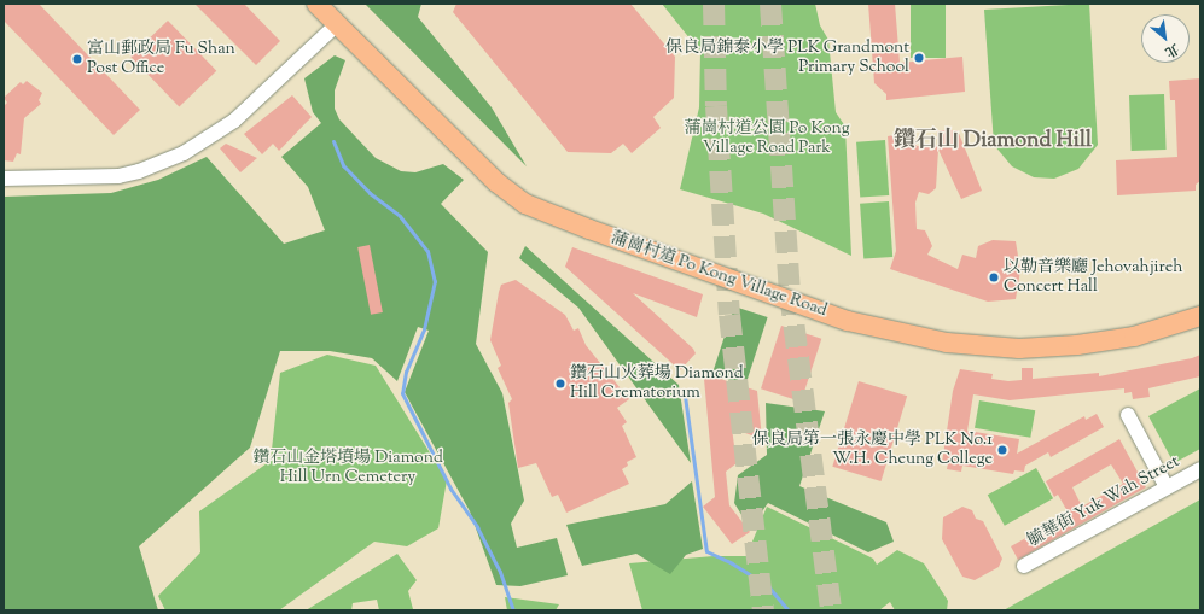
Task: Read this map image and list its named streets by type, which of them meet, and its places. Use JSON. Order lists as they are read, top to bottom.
{
  "streets": {
    "main road": ["蒲崗村道 Po Kong Village Road"],
    "street": ["毓華街 Yuk Wah Street"]
  },
  "districts": ["鑽石山 Diamond Hill"],
  "parks": ["蒲崗村道公園 Po Kong Village Road Park", "鑽石山金塔墳場 Diamond Hill Urn Cemetery"],
  "places": [
    "保良局錦泰小學 PLK Grandmont Primary School",
    "富山郵政局 Fu Shan Post Office",
    "以勒音樂廳 Jehovahjireh Concert Hall",
    "鑽石山火葬場 Diamond Hill Crematorium",
    "保良局第一張永慶中學 PLK No.1 W.H. Cheung College"
  ],
  "north": "bottom right"
}
